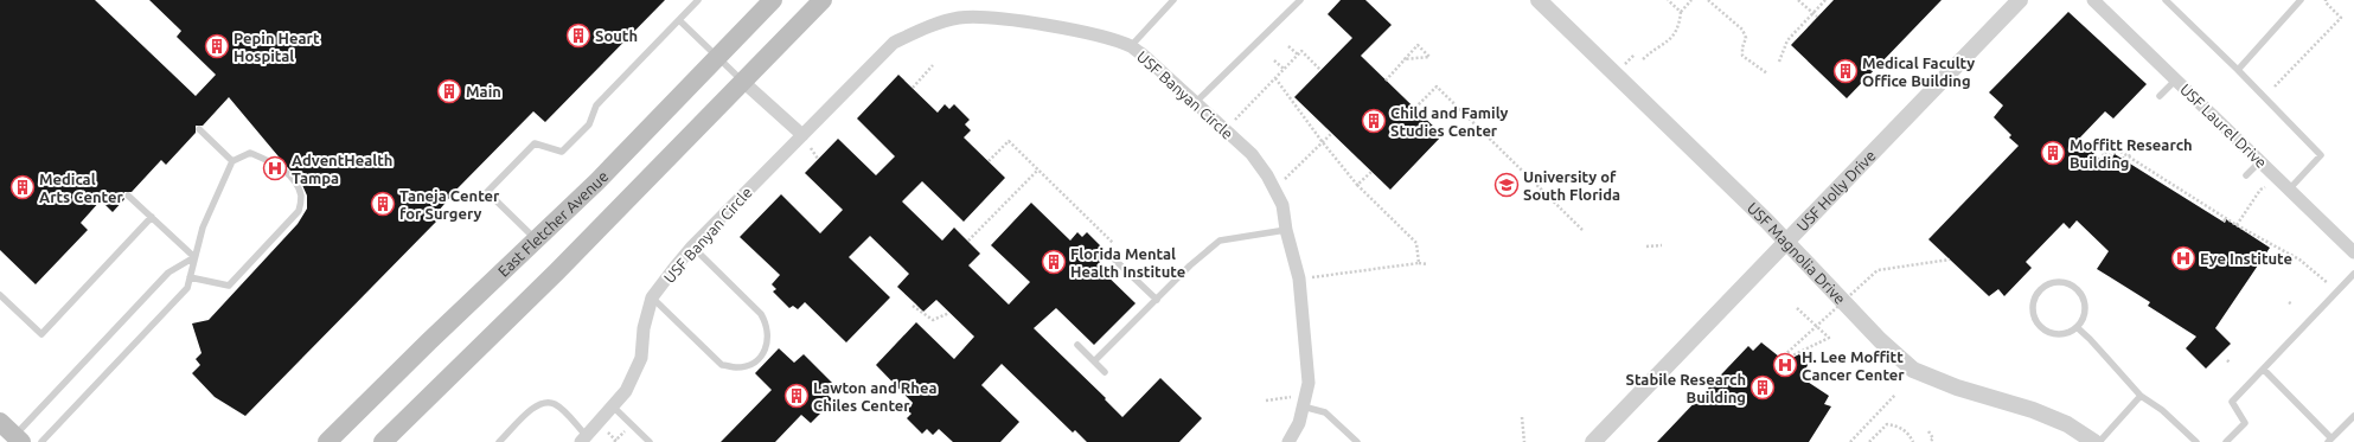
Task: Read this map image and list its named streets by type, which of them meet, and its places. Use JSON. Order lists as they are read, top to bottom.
{
  "streets": {
    "main road": ["East Fletcher Avenue"],
    "street": [
      "USF Banyan Circle",
      "USF Laurel Drive",
      "USF Holly Drive",
      "USF Magnolia Drive"
    ]
  },
  "crossings": [
    ["USF Holly Drive", "USF Magnolia Drive"]
  ],
  "places": {
    "building": [
      "South",
      "Pepin Heart Hospital",
      "Medical Faculty Office Building",
      "Main",
      "Child and Family Studies Center",
      "Moffitt Research Building",
      "Medical Arts Center",
      "Taneja Center for Surgery",
      "Florida Mental Health Institute",
      "Stabile Research Building",
      "Lawton and Rhea Chiles Center"
    ],
    "hospital": ["AdventHealth Tampa", "Eye Institute", "H. Lee Moffitt Cancer Center"],
    "school or university": ["University of South Florida"]
  }
}
